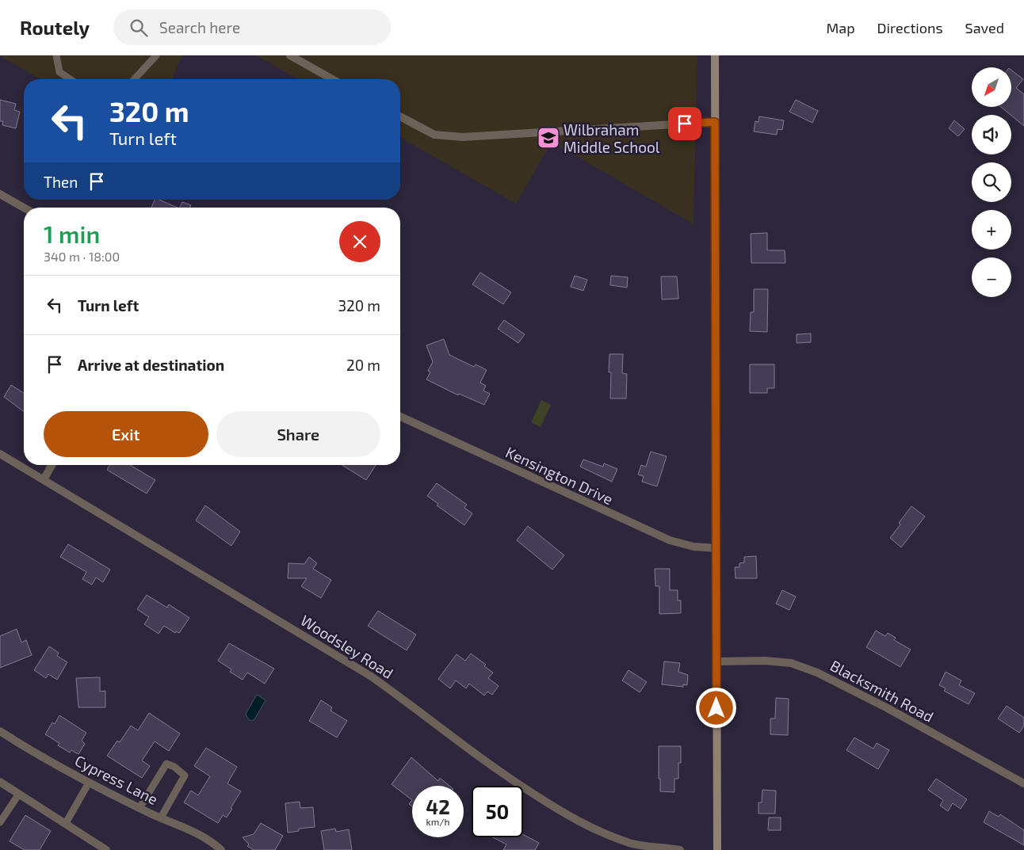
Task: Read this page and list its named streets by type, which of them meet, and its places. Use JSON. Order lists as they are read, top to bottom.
{
  "streets": {
    "street": [
      "Kensington Drive",
      "Woodsley Road",
      "Blacksmith Road",
      "Cypress Lane"
    ]
  },
  "places": {
    "school or university": ["Wilbraham Middle School"]
  },
  "north": "bottom left",
  "page": {
    "header": "Routely",
    "search": "Search here",
    "nav": ["Map", "Directions", "Saved"],
    "map_buttons": ["+", "−"],
    "turn": ["320 m", "Turn left"],
    "then": "Then",
    "heading": ["1 min", "340 m · 18:00"],
    "list": [
      {
        "name": "Turn left",
        "value": "320 m"
      },
      {
        "name": "Arrive at destination",
        "value": "20 m"
      }
    ],
    "buttons": ["Exit", "Share"],
    "speed": "42 km/h",
    "limit": "50"
  }
}
